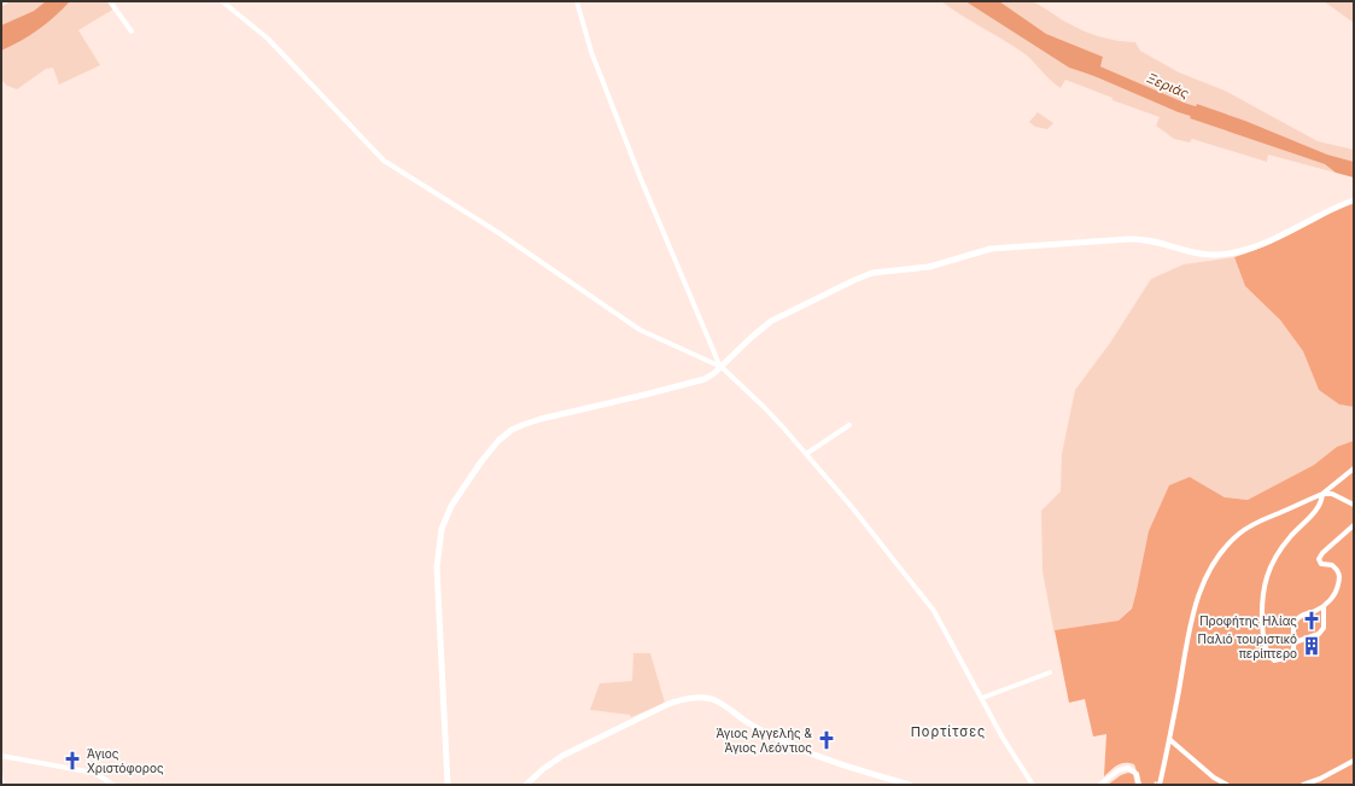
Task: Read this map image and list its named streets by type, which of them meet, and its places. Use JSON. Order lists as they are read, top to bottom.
{
  "districts": ["Πορτίτσες"],
  "water": ["Ξεριάς"],
  "places": {
    "church": ["Προφήτης Ηλίας", "Άγιος Αγγελής & Άγιος Λεόντιος", "Άγιος Χριστόφορος"],
    "building": ["Παλιό τουριστικό περίπτερο"]
  }
}
